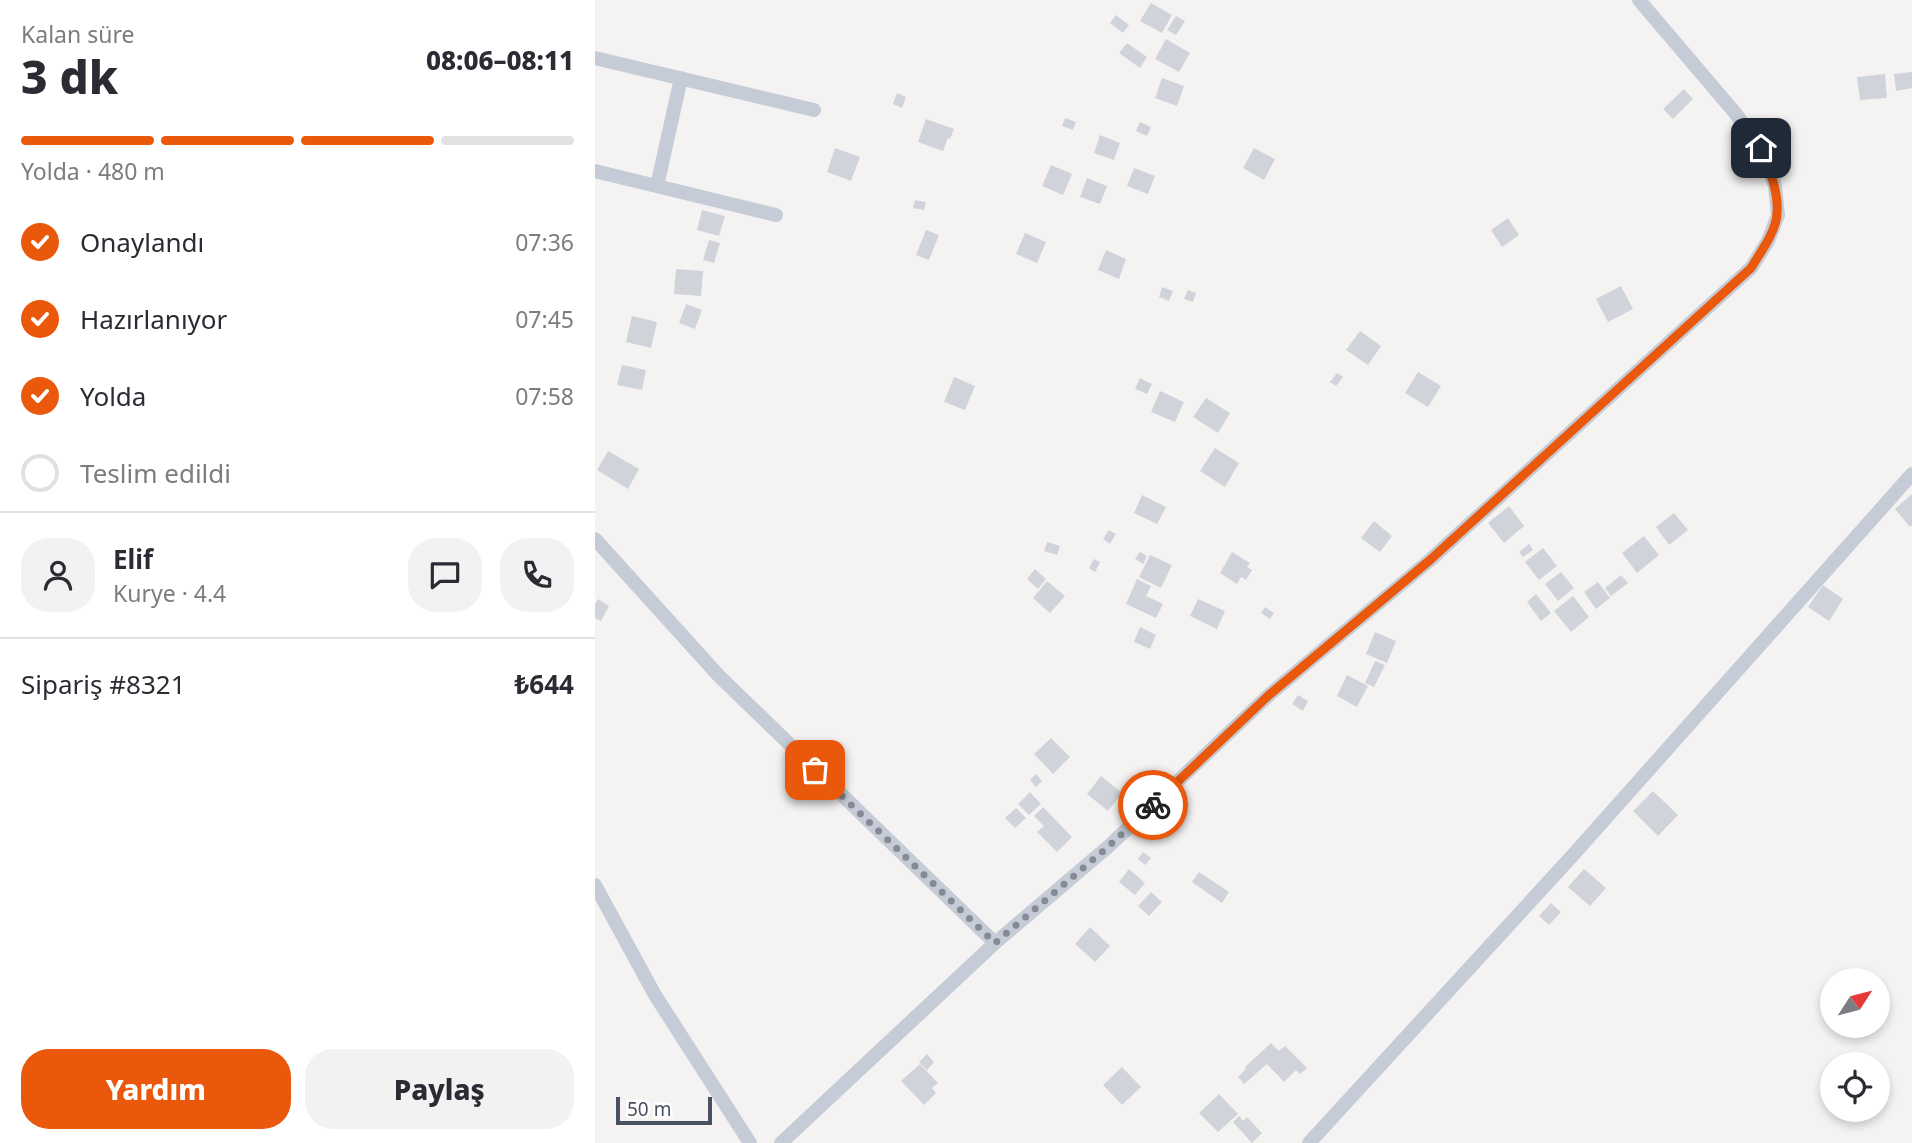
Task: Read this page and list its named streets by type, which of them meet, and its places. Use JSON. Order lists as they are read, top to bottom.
{
  "scale_bar": "50 m",
  "north": "top right",
  "page": {
    "heading": ["3 dk", "Kalan süre", "08:06–08:11"],
    "panel": [
      "Elif",
      "Kurye · 4.4",
      "Sipariş #8321",
      "₺644"
    ],
    "bar": "Yolda · 480 m",
    "list": [
      ["Onaylandı", "07:36"],
      ["Hazırlanıyor", "07:45"],
      ["Yolda", "07:58"],
      "Teslim edildi"
    ],
    "buttons": ["Yardım", "Paylaş"],
    "scale": "50 m"
  }
}
